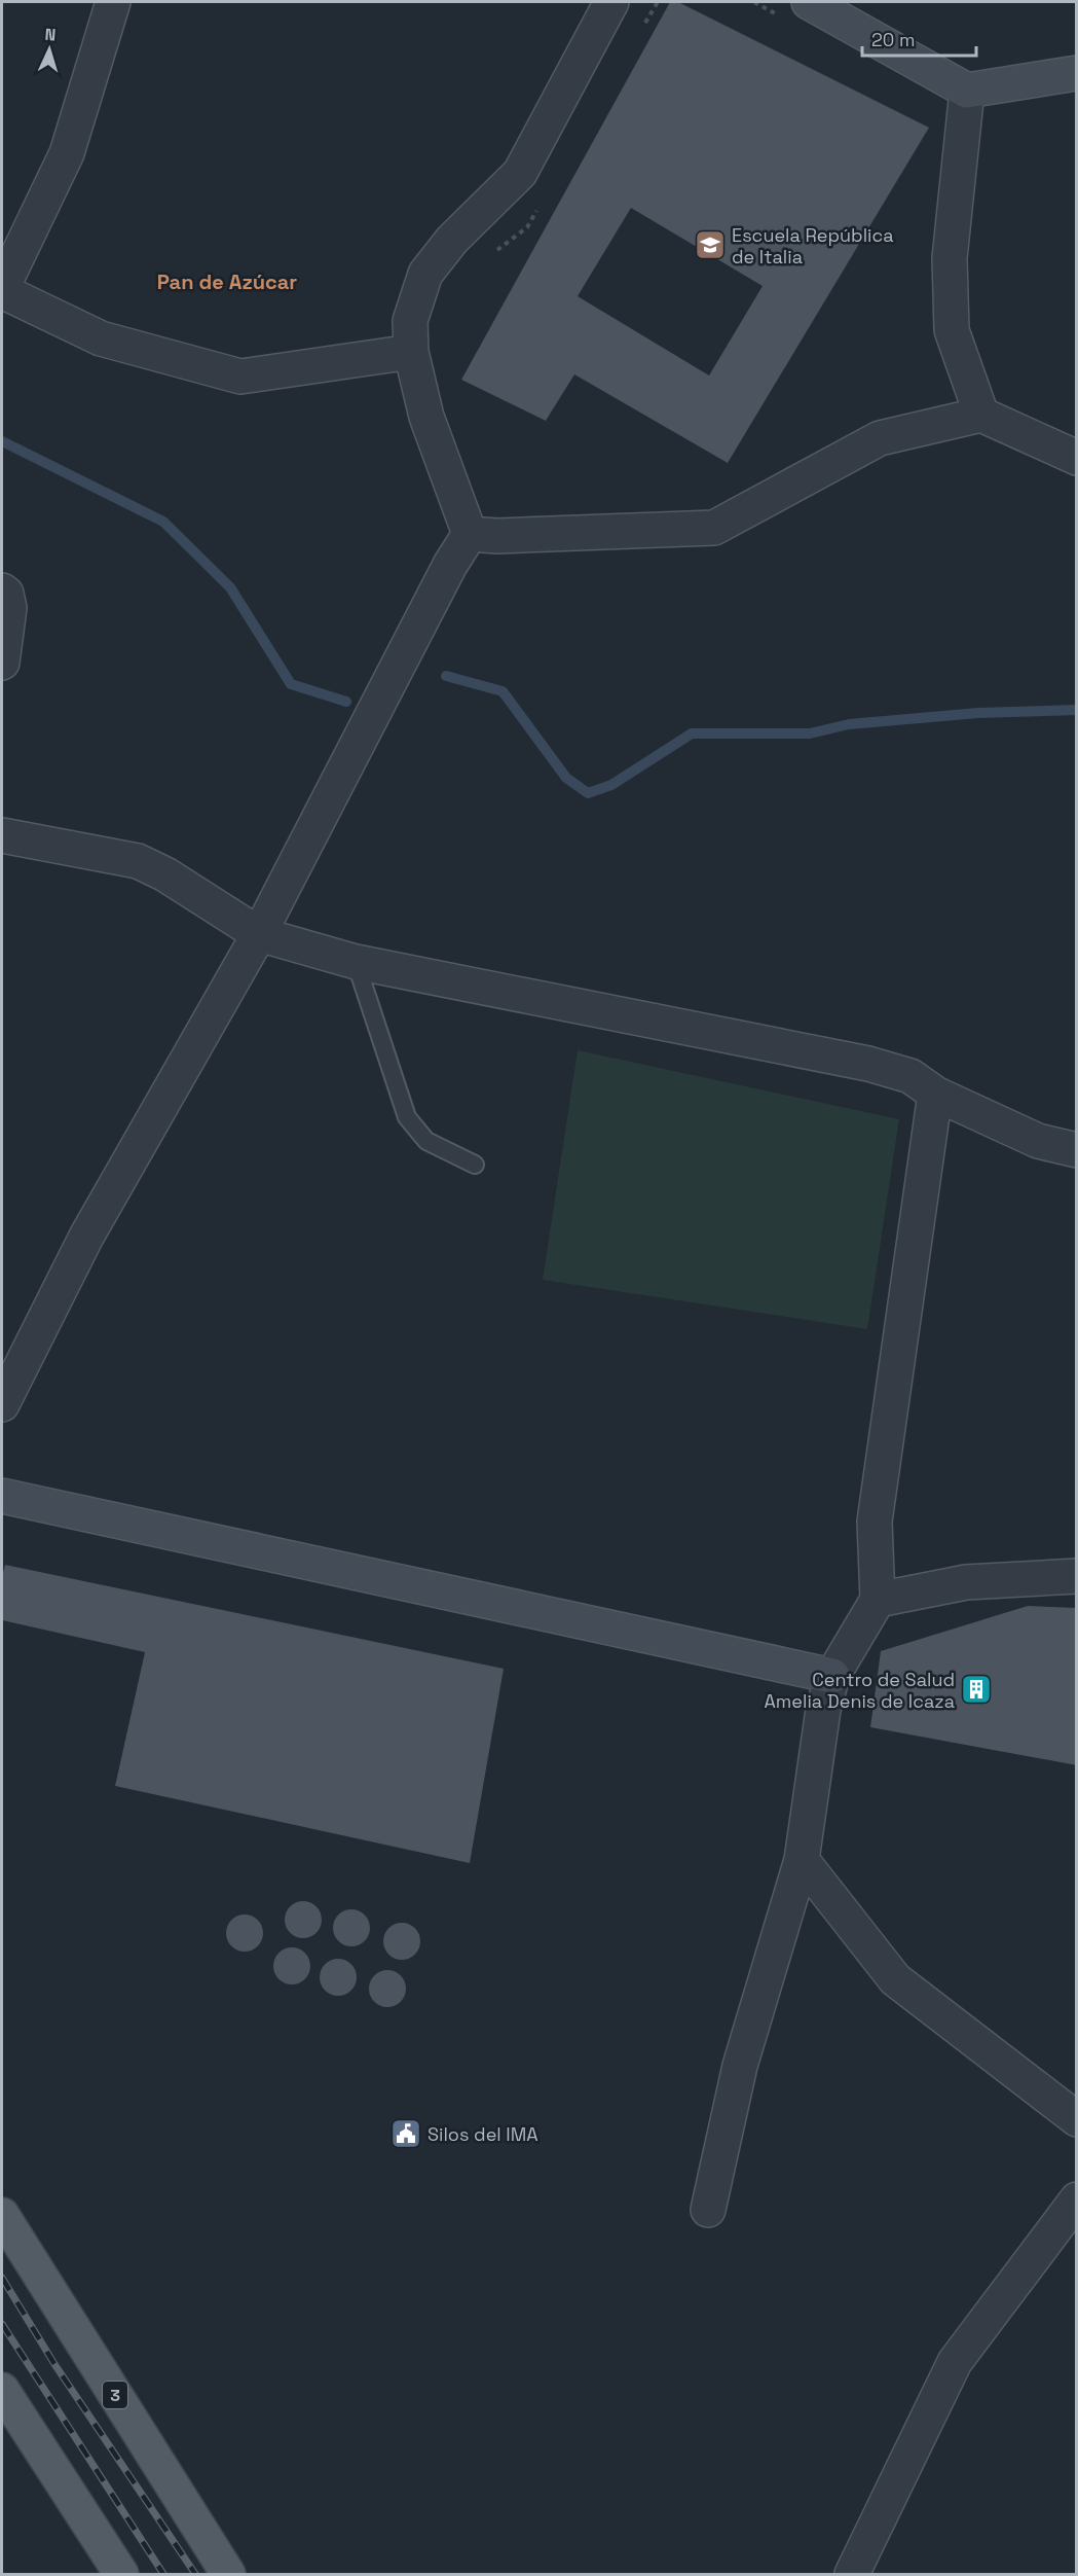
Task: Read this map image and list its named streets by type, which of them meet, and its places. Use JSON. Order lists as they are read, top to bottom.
{
  "streets": {
    "main road": ["3"]
  },
  "districts": ["Pan de Azúcar"],
  "places": {
    "school or university": ["Escuela República de Italia"],
    "building": ["Centro de Salud Amelia Denis de Icaza"],
    "public building": ["Silos del IMA"]
  },
  "scale_bar": "20 m",
  "north": "top"
}
